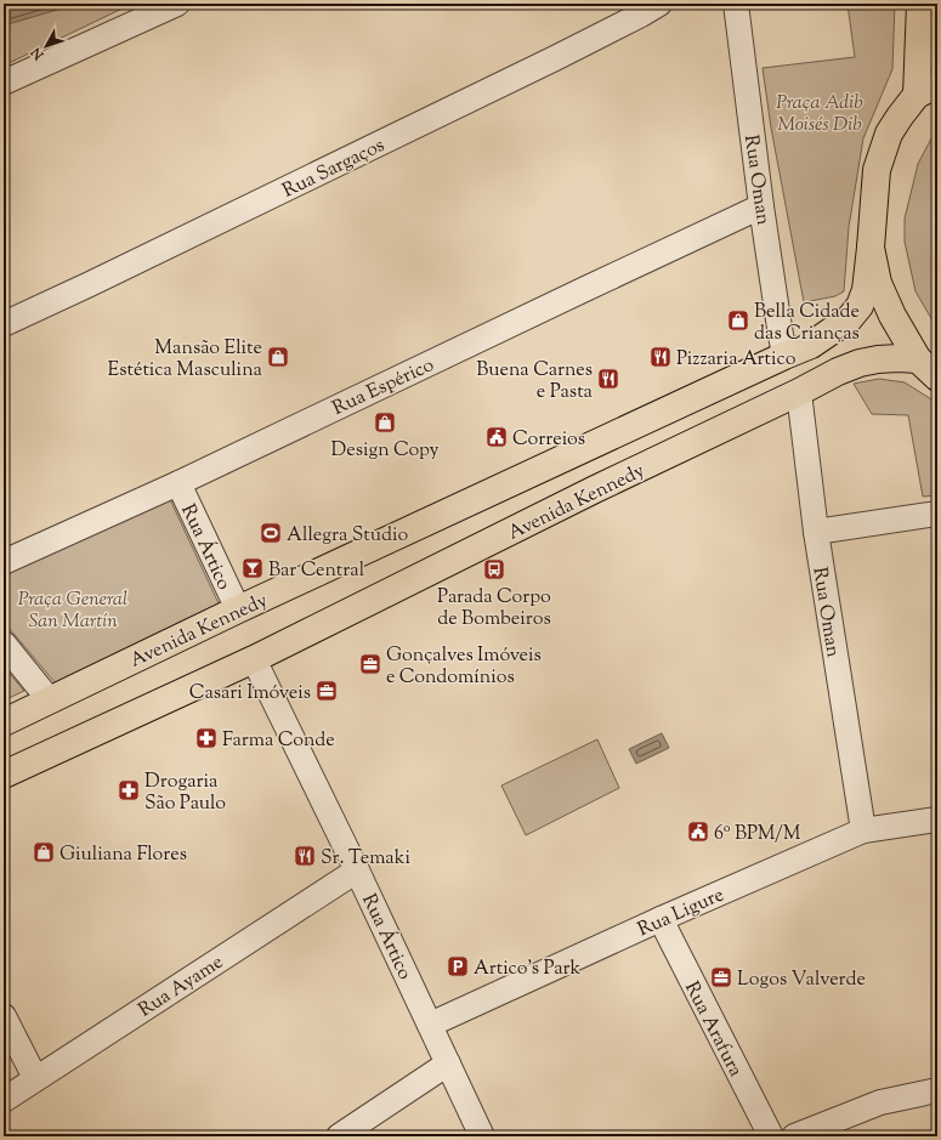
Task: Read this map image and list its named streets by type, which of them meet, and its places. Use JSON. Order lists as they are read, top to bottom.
{
  "streets": {
    "main road": ["Avenida Kennedy"],
    "street": [
      "Rua Sargaços",
      "Rua Oman",
      "Rua Espérico",
      "Rua Ártico",
      "Rua Ligure",
      "Rua Ayame",
      "Rua Arafura"
    ]
  },
  "crossings": [
    ["Rua Oman", "Rua Espérico"],
    ["Rua Oman", "Avenida Kennedy"],
    ["Rua Oman", "Rua Ligure"],
    ["Rua Espérico", "Rua Ártico"],
    ["Avenida Kennedy", "Rua Ártico"],
    ["Rua Ártico", "Rua Ligure"],
    ["Rua Ártico", "Rua Ayame"],
    ["Rua Ligure", "Rua Arafura"]
  ],
  "parks": ["Praça Adib Moisés Dib", "Praça General San Martín"],
  "places": {
    "shop": [
      "Bella Cidade das Crianças",
      "Mansão Elite Estética Masculina",
      "Design Copy",
      "Giuliana Flores"
    ],
    "restaurant": ["Pizzaria Artico", "Buena Carnes e Pasta", "Sr. Temaki"],
    "public building": ["Correios", "6º BPM/M"],
    "sports": ["Allegra Studio"],
    "bar": ["Bar Central"],
    "bus stop": ["Parada Corpo de Bombeiros"],
    "office": ["Gonçalves Imóveis e Condomínios", "Casari Imóveis", "Logos Valverde"],
    "pharmacy": ["Farma Conde", "Drogaria São Paulo"],
    "parking": ["Artico's Park"]
  },
  "north": "bottom left"
}
